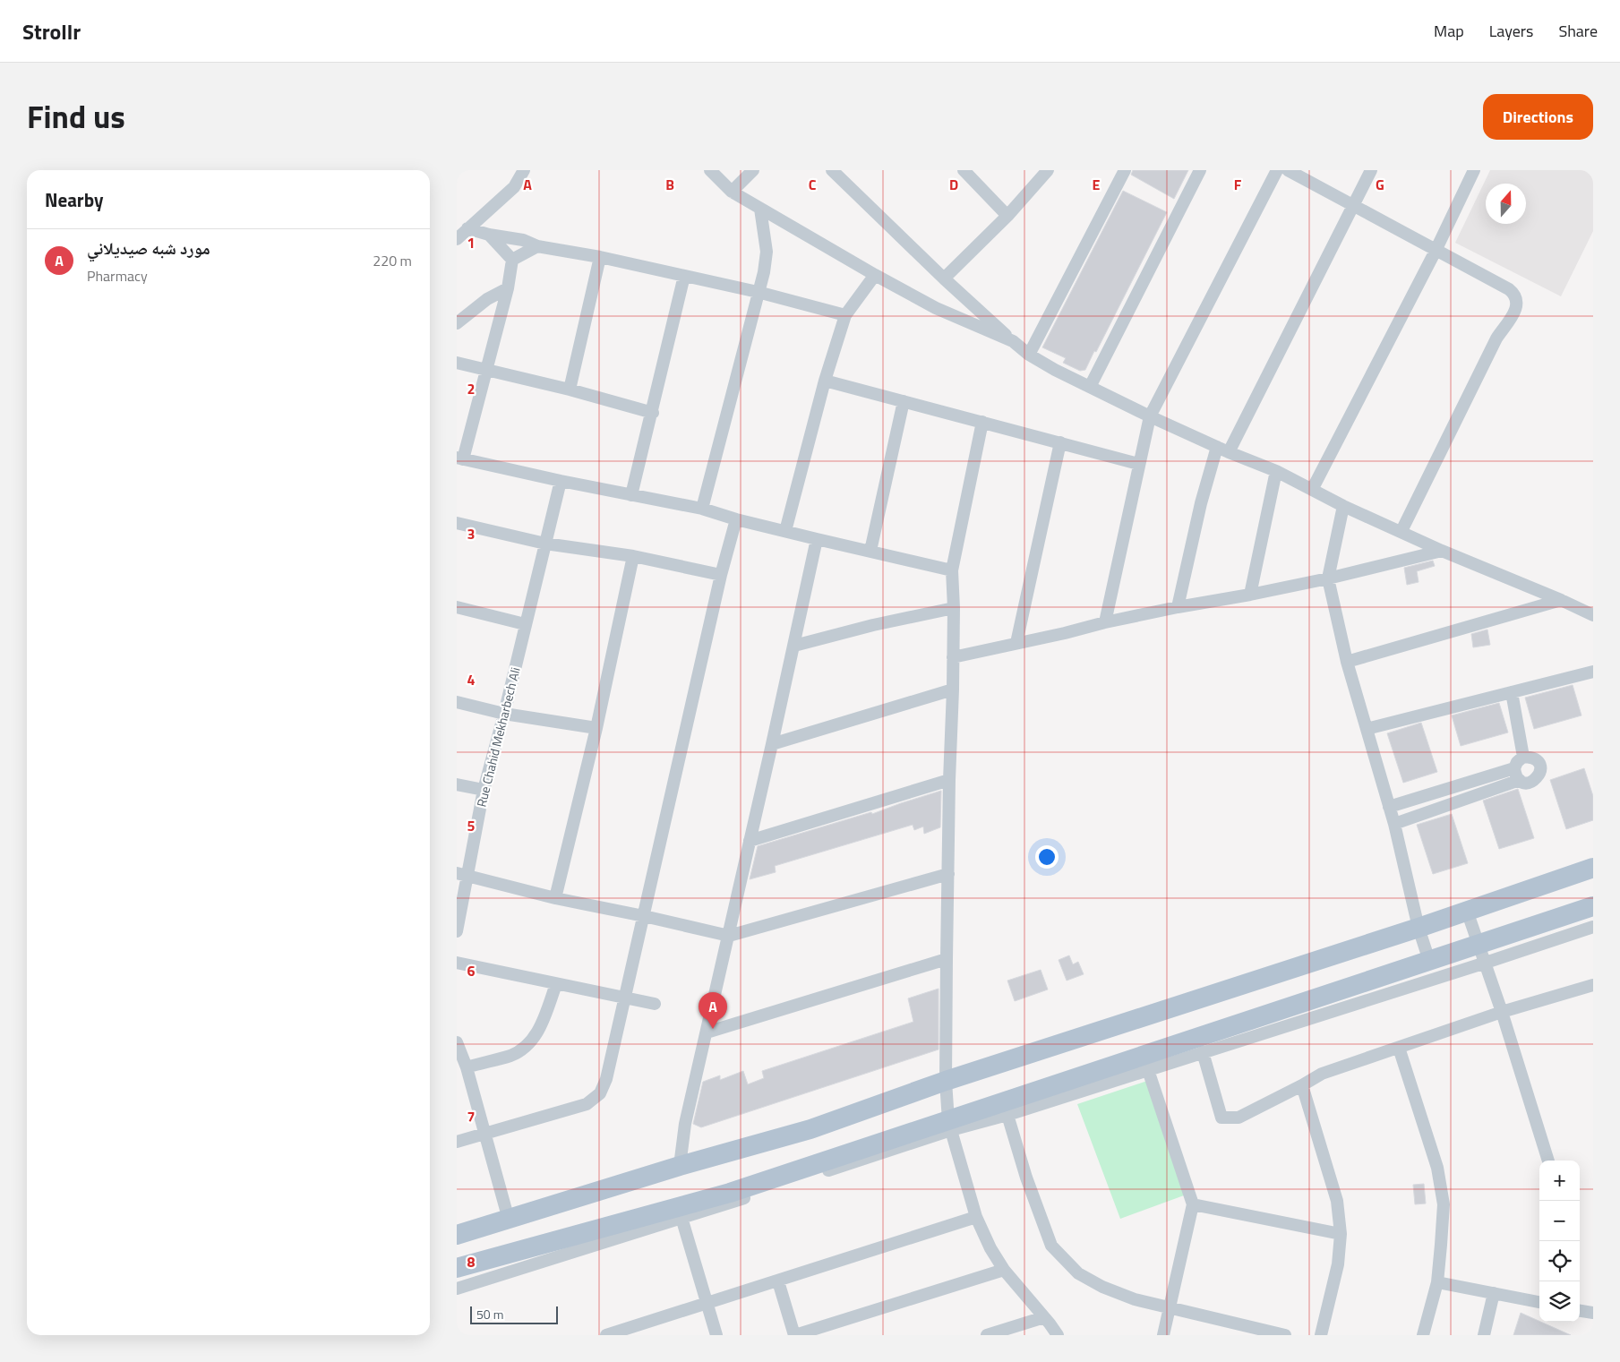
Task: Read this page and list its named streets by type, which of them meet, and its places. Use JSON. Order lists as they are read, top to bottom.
{
  "streets": {
    "street": ["Rue Chahid Mekharbech Ali"]
  },
  "scale_bar": "50 m",
  "north": "top",
  "page": {
    "header": "Strollr",
    "nav": ["Map", "Layers", "Share"],
    "title": "Find us",
    "buttons": "Directions",
    "heading": "Nearby",
    "list": [
      {
        "mark": "A",
        "name": "مورد شبه صيديلاني",
        "note": "Pharmacy",
        "value": "220 m"
      }
    ],
    "pins": "A",
    "map_buttons": ["+", "−"],
    "scale": "50 m"
  },
  "grid": {
    "columns": [
      "A",
      "B",
      "C",
      "D",
      "E",
      "F",
      "G"
    ],
    "rows": [
      "1",
      "2",
      "3",
      "4",
      "5",
      "6",
      "7",
      "8"
    ]
  }
}
